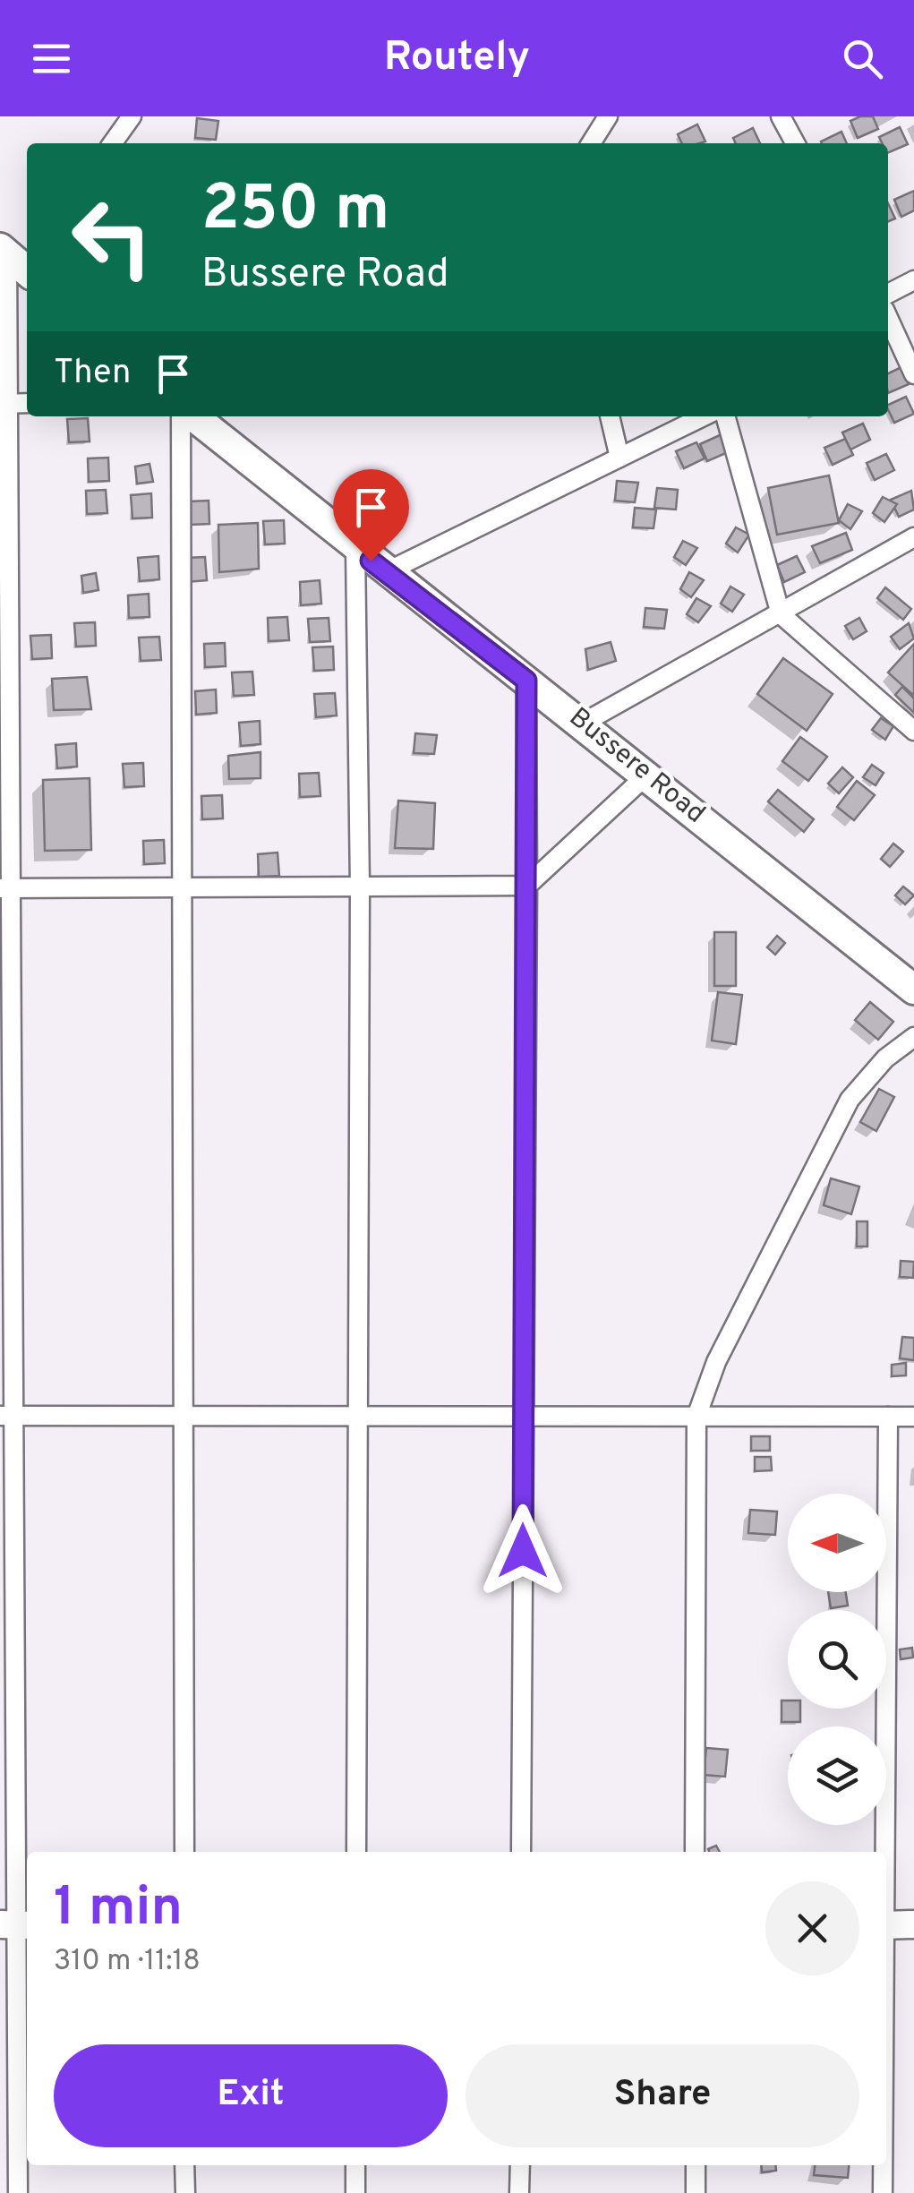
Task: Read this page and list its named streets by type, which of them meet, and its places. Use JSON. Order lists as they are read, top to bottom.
{
  "streets": {
    "main road": ["Bussere Road"]
  },
  "north": "left",
  "page": {
    "header": "Routely",
    "turn": ["250 m", "Bussere Road"],
    "then": "Then",
    "heading": ["1 min", "310 m · 11:18"],
    "buttons": ["Exit", "Share"]
  }
}
